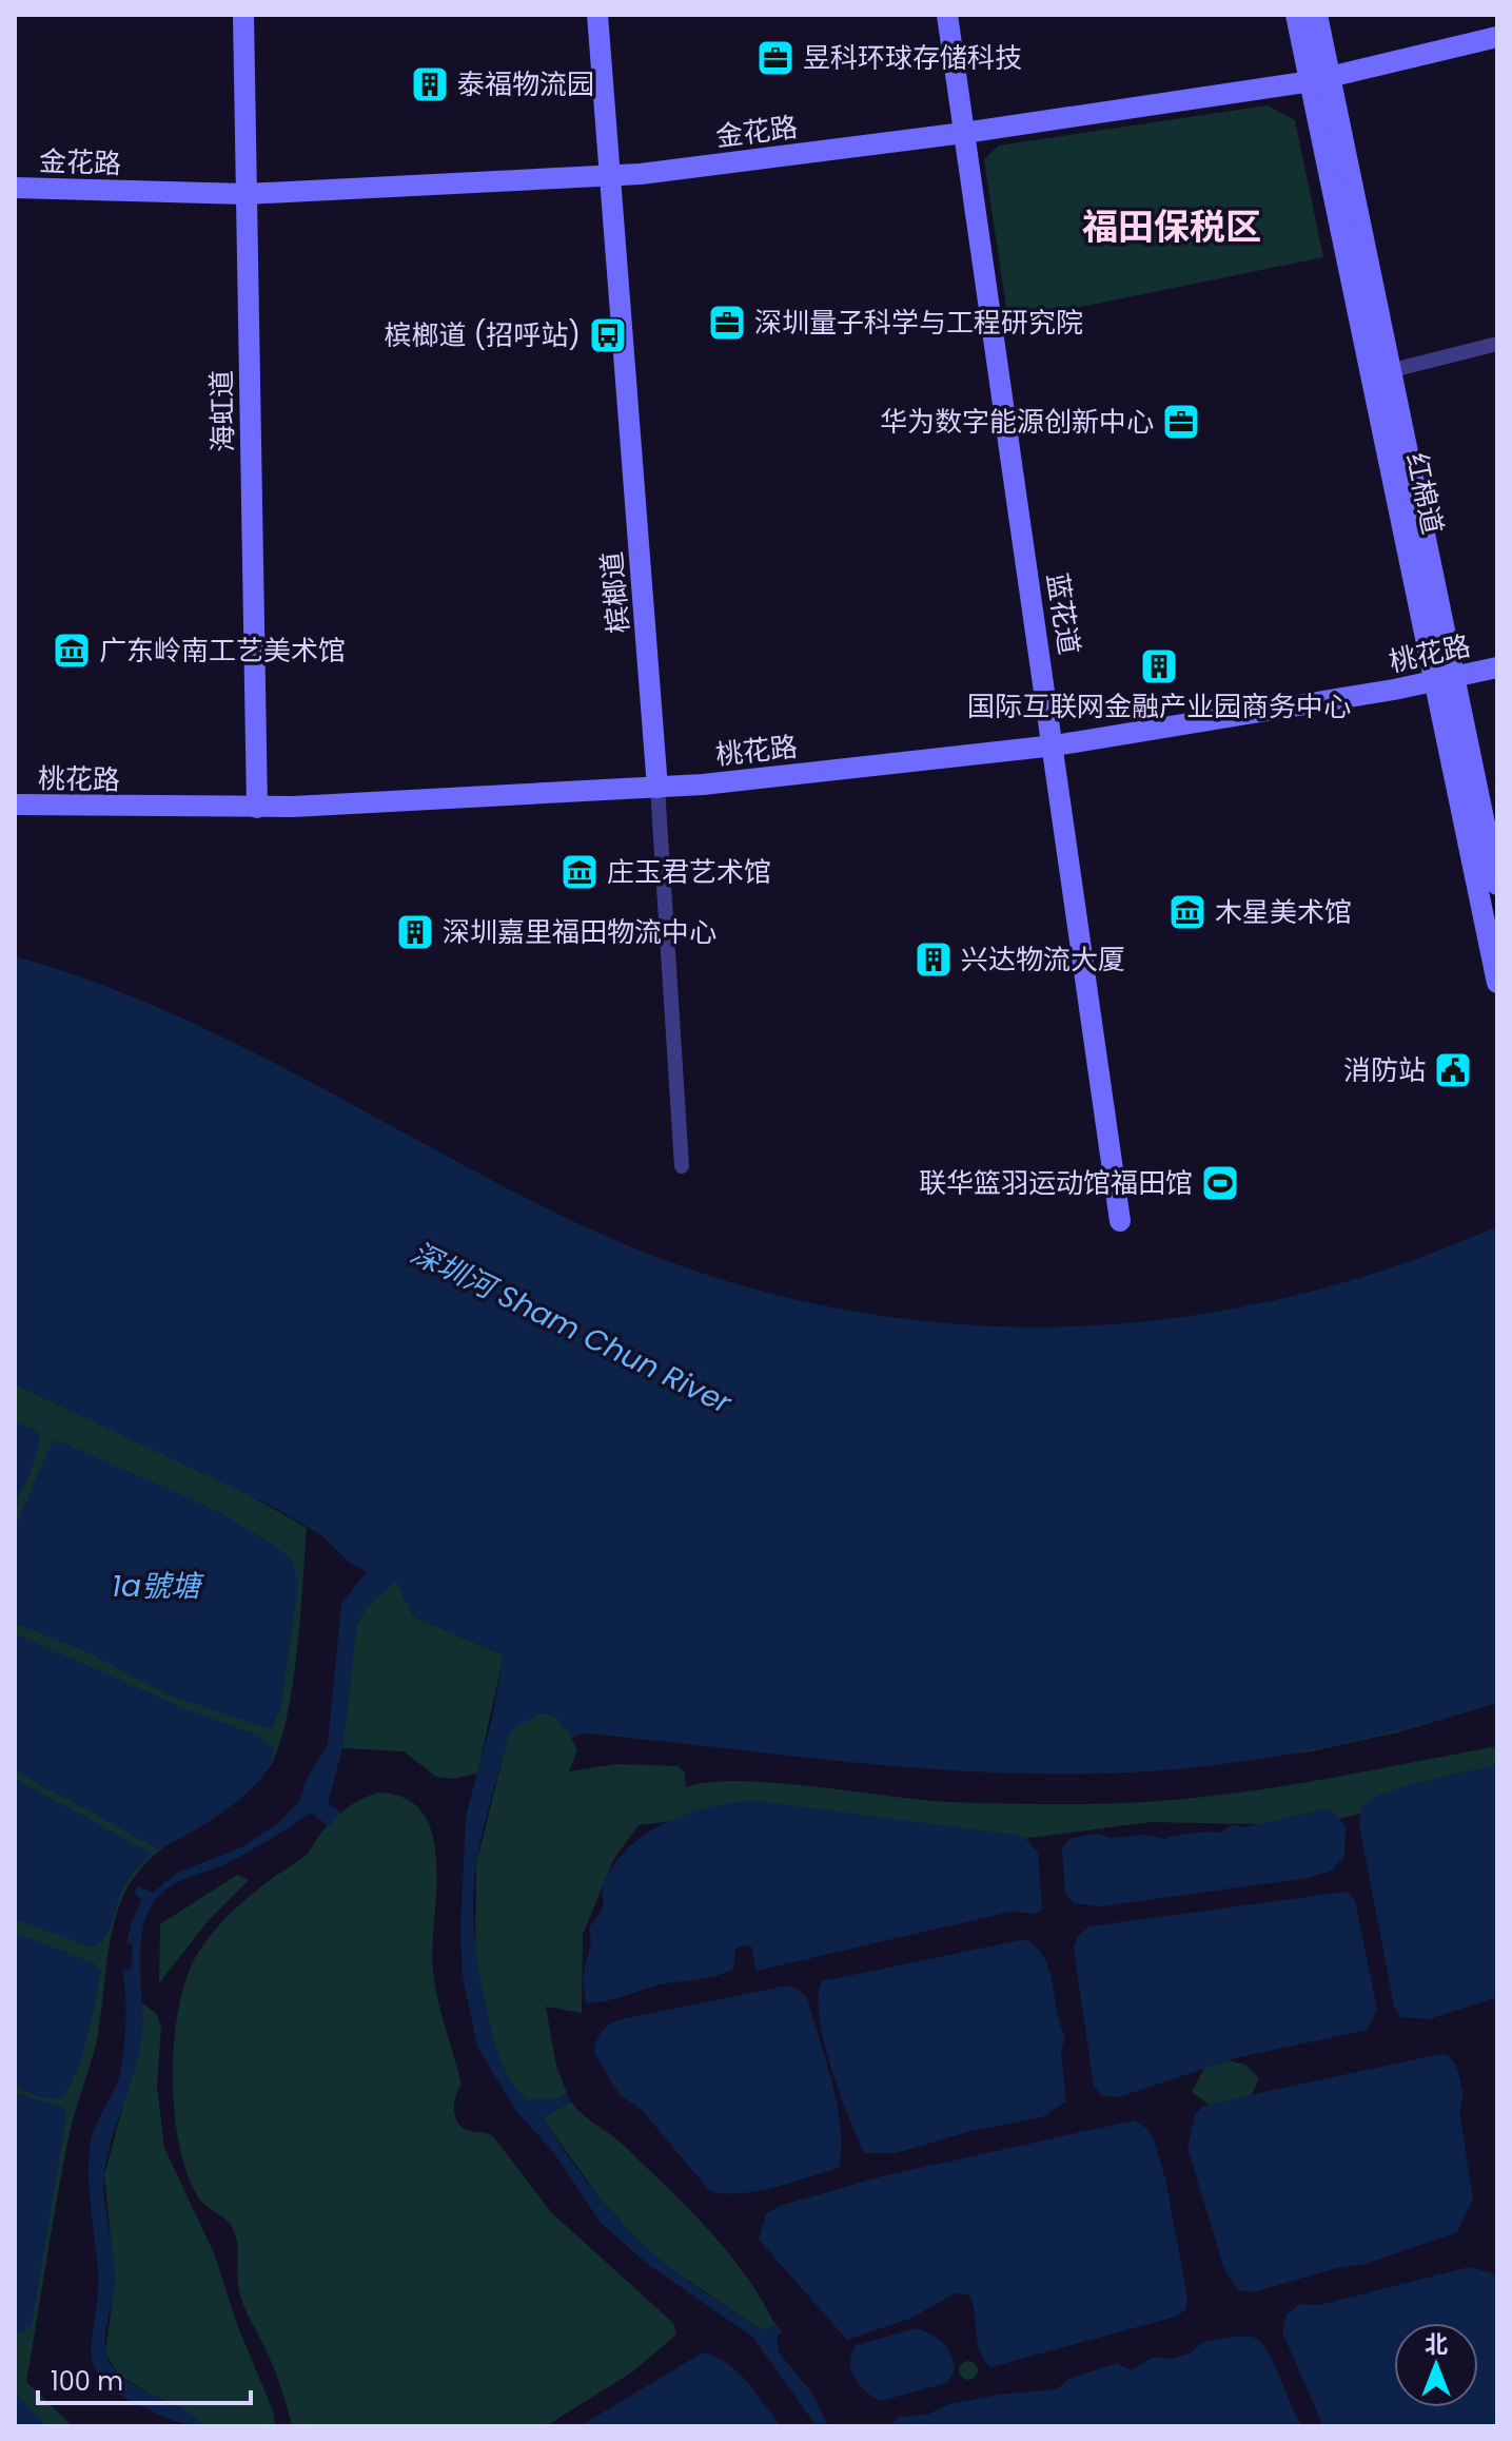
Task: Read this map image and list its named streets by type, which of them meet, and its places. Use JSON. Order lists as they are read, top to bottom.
{
  "streets": {
    "street": [
      "金花路",
      "海虹道",
      "红棉道",
      "槟榔道",
      "蓝花道",
      "桃花路"
    ]
  },
  "crossings": [
    ["金花路", "海虹道"],
    ["金花路", "红棉道"],
    ["金花路", "槟榔道"],
    ["金花路", "蓝花道"],
    ["海虹道", "桃花路"],
    ["红棉道", "桃花路"],
    ["槟榔道", "桃花路"],
    ["蓝花道", "桃花路"]
  ],
  "districts": ["福田保税区"],
  "water": ["深圳河 Sham Chun River", "1a號塘"],
  "places": {
    "office": ["昱科环球存储科技", "深圳量子科学与工程研究院", "华为数字能源创新中心"],
    "building": [
      "泰福物流园",
      "国际互联网金融产业园商务中心",
      "深圳嘉里福田物流中心",
      "兴达物流大厦"
    ],
    "bus stop": ["槟榔道 (招呼站)"],
    "museum": ["广东岭南工艺美术馆", "庄玉君艺术馆", "木星美术馆"],
    "public building": ["消防站"],
    "sports": ["联华篮羽运动馆福田馆"]
  },
  "scale_bar": "100 m",
  "north": "top"
}
